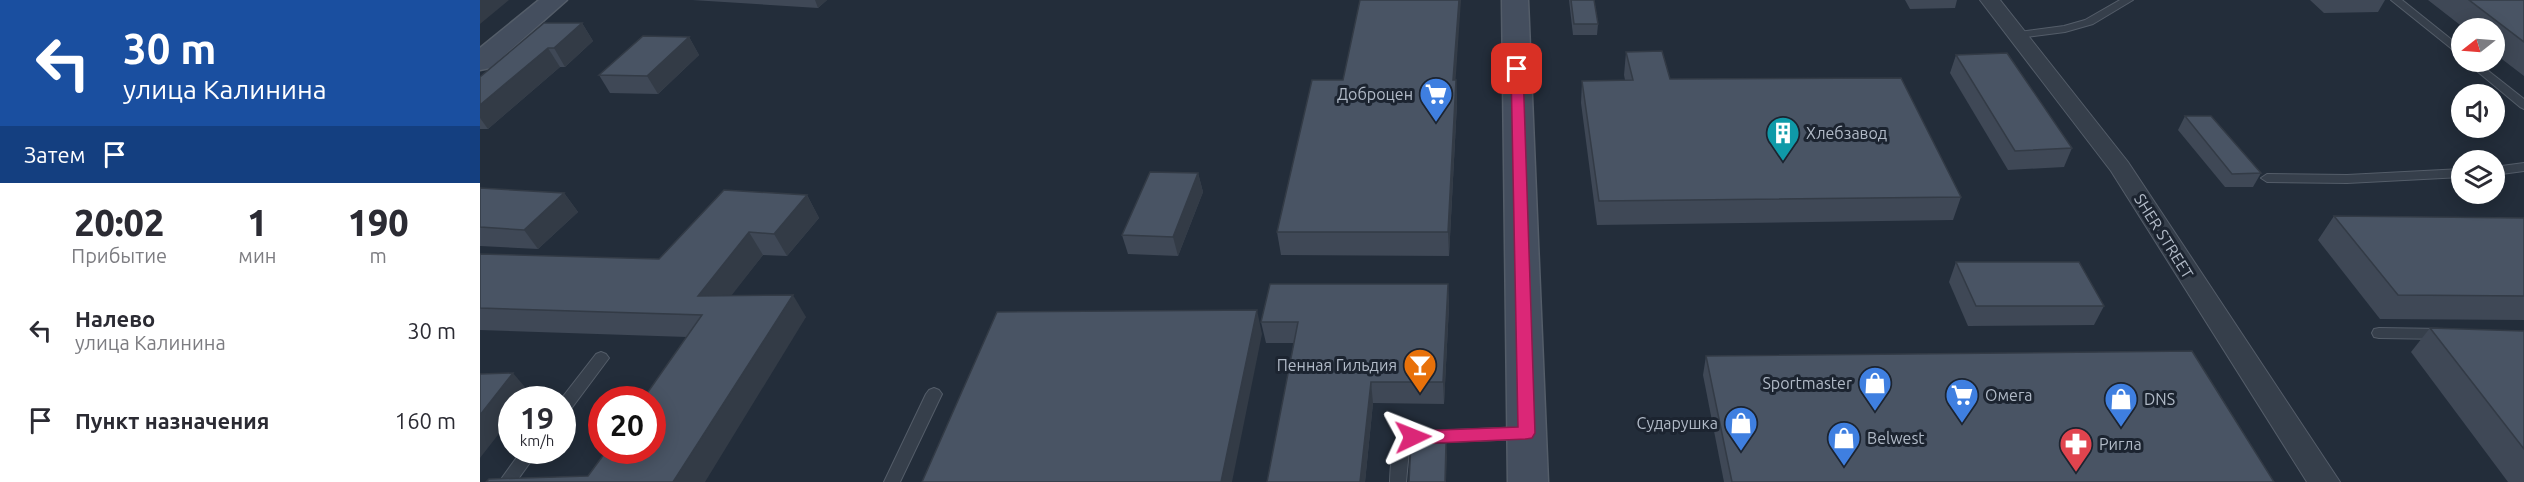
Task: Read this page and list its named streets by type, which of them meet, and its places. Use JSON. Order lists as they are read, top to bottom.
{
  "streets": {
    "street": ["SHER STREET"]
  },
  "places": {
    "supermarket": ["Доброцен", "Омега"],
    "building": ["Хлебзавод"],
    "bar": ["Пенная Гильдия"],
    "shop": [
      "Sportmaster",
      "DNS",
      "Сударушка",
      "Belwest"
    ],
    "pharmacy": ["Ригла"]
  },
  "north": "left",
  "page": {
    "turn": ["30 m", "улица Калинина"],
    "then": "Затем",
    "eta": [
      "20:02",
      "Прибытие",
      "1",
      "мин",
      "190",
      "m"
    ],
    "list": [
      {
        "name": "Налево",
        "note": "улица Калинина",
        "value": "30 m"
      },
      {
        "name": "Пункт назначения",
        "value": "160 m"
      }
    ],
    "speed": "19 km/h",
    "limit": "20"
  }
}
